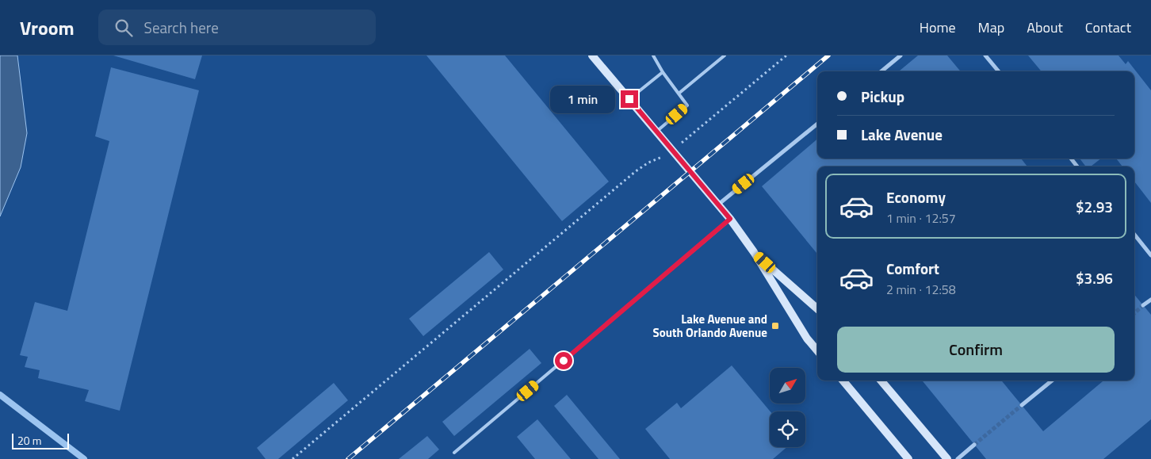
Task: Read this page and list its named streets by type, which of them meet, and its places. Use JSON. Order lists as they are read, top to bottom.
{
  "places": {
    "transit": ["Lake Avenue and South Orlando Avenue"]
  },
  "scale_bar": "20 m",
  "north": "top right",
  "page": {
    "header": "Vroom",
    "search": "Search here",
    "nav": [
      "Home",
      "Map",
      "About",
      "Contact"
    ],
    "banner": ["Pickup", "Lake Avenue"],
    "bubble": "1 min",
    "list": [
      {
        "name": "Economy",
        "note": "1 min · 12:57",
        "value": "$2.93"
      },
      {
        "name": "Comfort",
        "note": "2 min · 12:58",
        "value": "$3.96"
      }
    ],
    "buttons": "Confirm",
    "scale": "20 m"
  }
}
